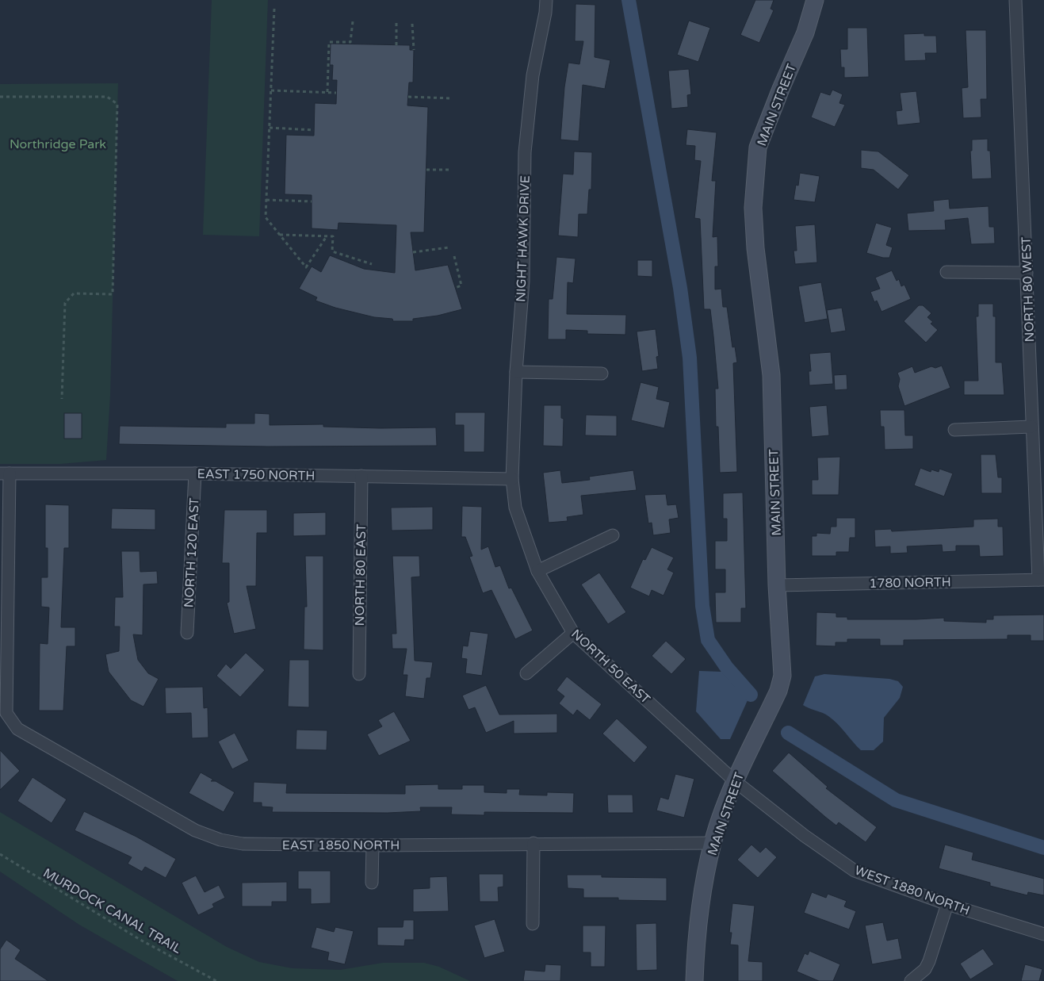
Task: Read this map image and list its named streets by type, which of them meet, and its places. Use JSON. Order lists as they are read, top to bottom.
{
  "streets": {
    "street": [
      "MAIN STREET",
      "NIGHT HAWK DRIVE",
      "NORTH 80 WEST",
      "EAST 1750 NORTH",
      "NORTH 120 EAST",
      "NORTH 80 EAST",
      "1780 NORTH",
      "NORTH 50 EAST",
      "EAST 1850 NORTH",
      "WEST 1880 NORTH"
    ],
    "path": ["MURDOCK CANAL TRAIL"]
  },
  "crossings": [
    ["MAIN STREET", "1780 NORTH"],
    ["MAIN STREET", "NORTH 50 EAST"],
    ["MAIN STREET", "EAST 1850 NORTH"],
    ["MAIN STREET", "WEST 1880 NORTH"],
    ["NIGHT HAWK DRIVE", "EAST 1750 NORTH"],
    ["NIGHT HAWK DRIVE", "NORTH 50 EAST"],
    ["NORTH 80 WEST", "1780 NORTH"],
    ["EAST 1750 NORTH", "NORTH 120 EAST"],
    ["EAST 1750 NORTH", "NORTH 80 EAST"],
    ["EAST 1750 NORTH", "NORTH 50 EAST"],
    ["EAST 1750 NORTH", "EAST 1850 NORTH"],
    ["NORTH 50 EAST", "WEST 1880 NORTH"]
  ],
  "parks": ["Northridge Park"]
}
